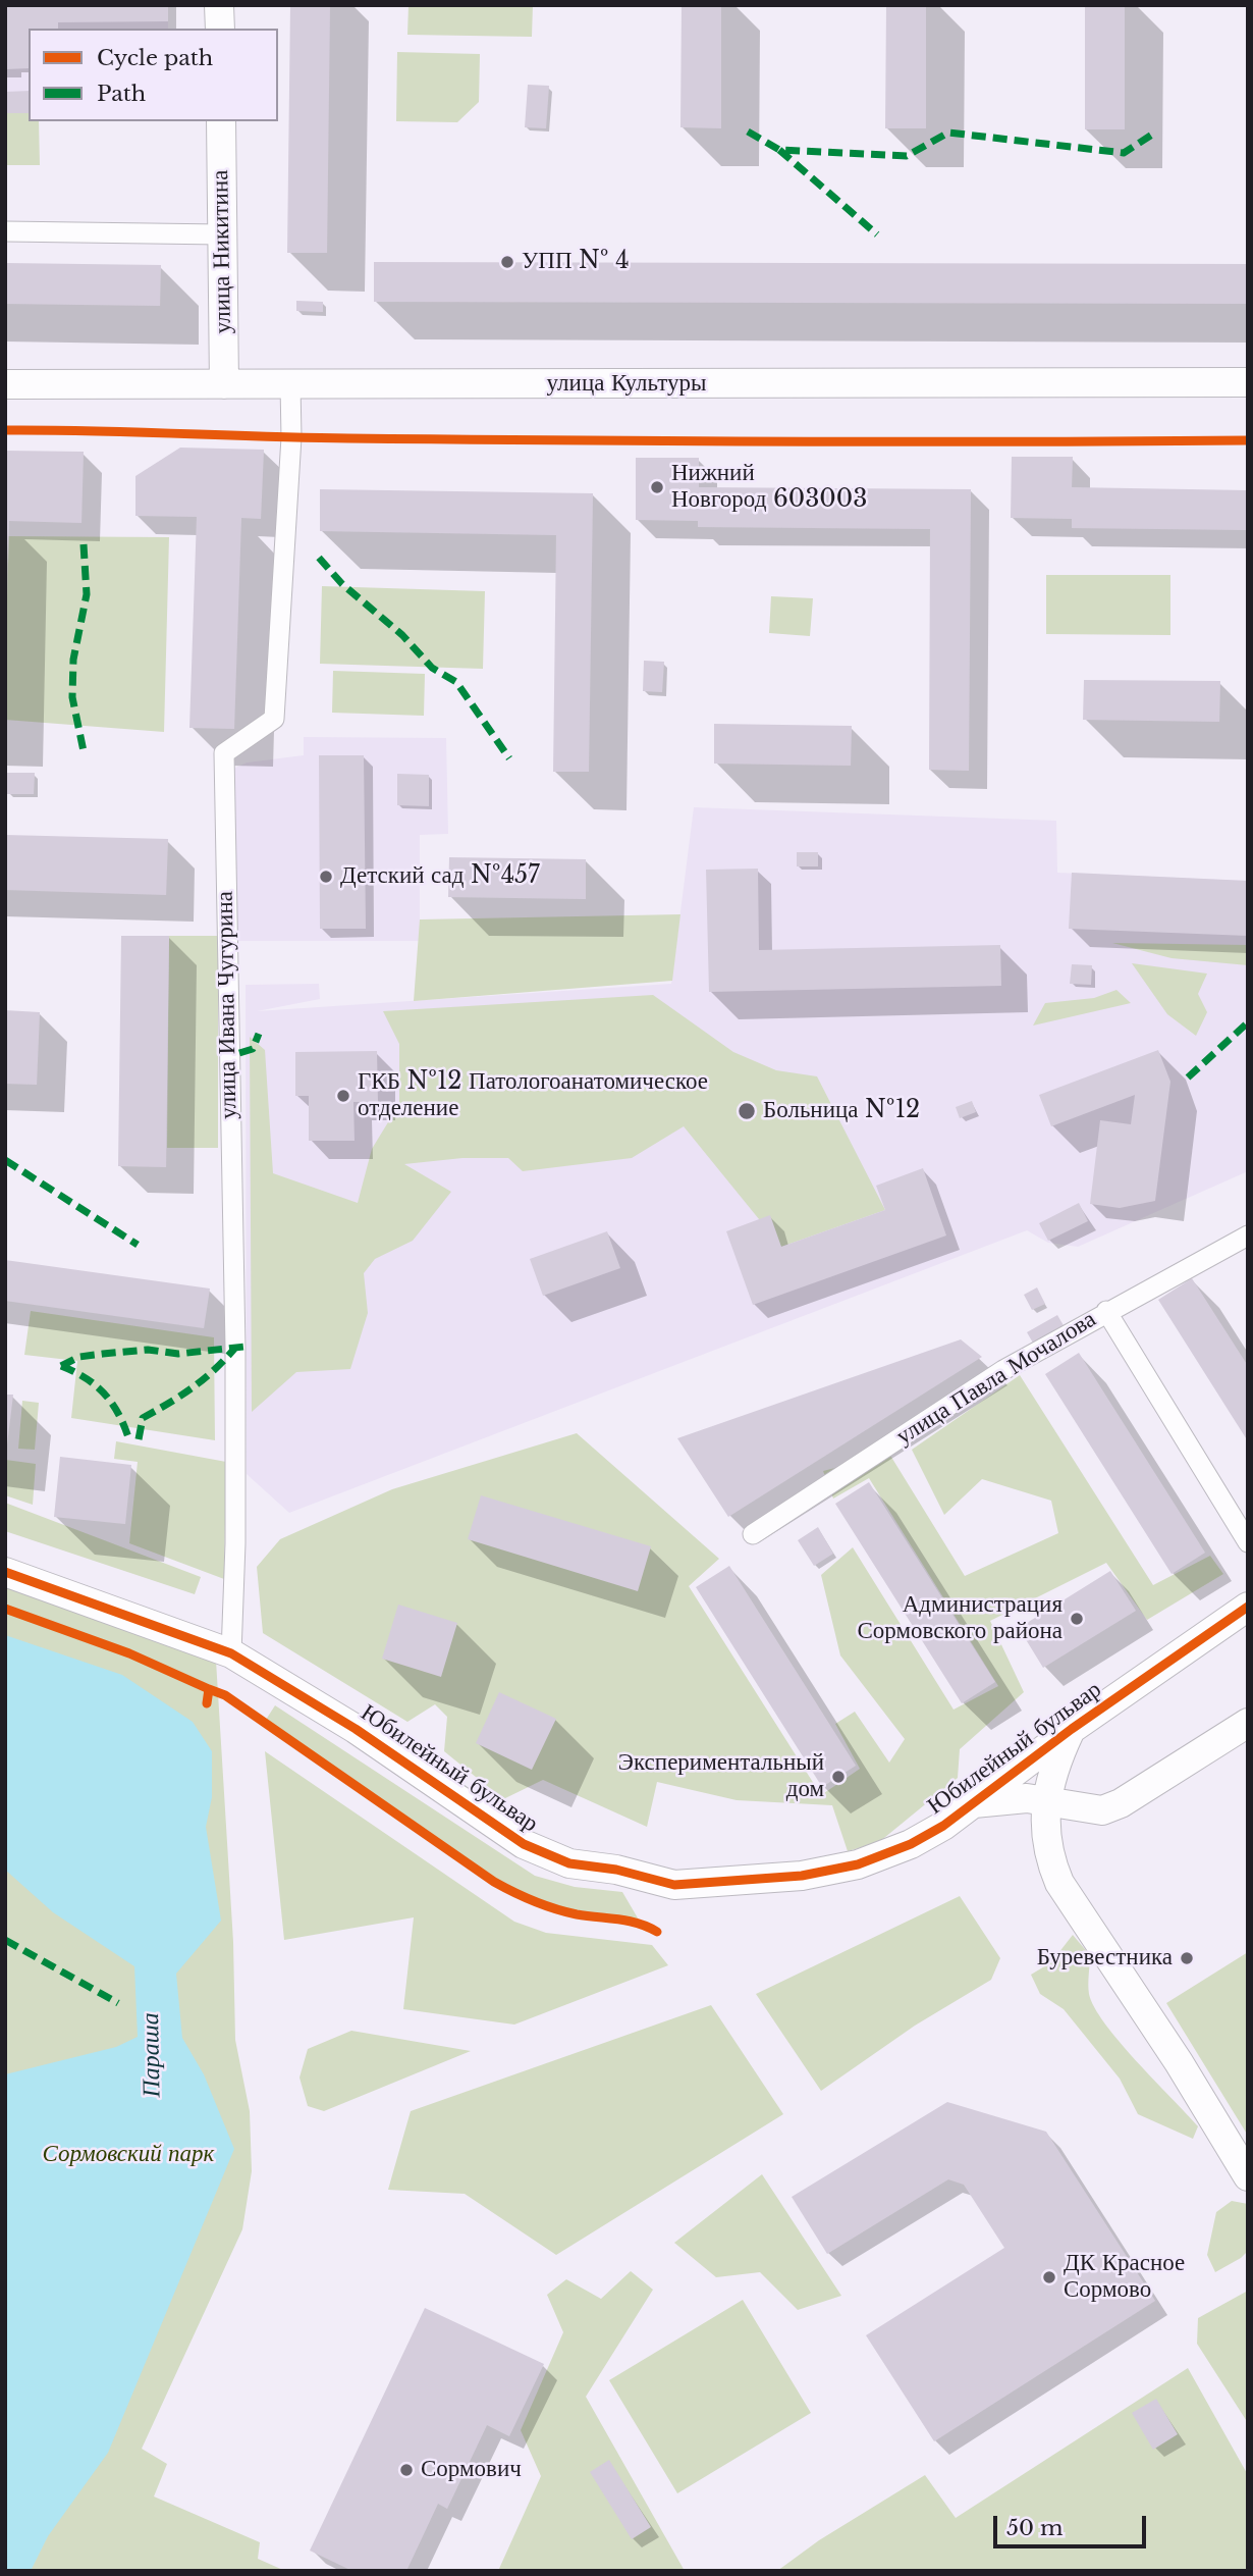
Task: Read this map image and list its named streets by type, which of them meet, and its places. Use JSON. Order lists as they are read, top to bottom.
{
  "streets": {
    "street": [
      "улица Никитина",
      "улица Культуры",
      "улица Ивана Чугурина",
      "улица Павла Мочалова",
      "Юбилейный бульвар"
    ]
  },
  "crossings": [
    ["улица Никитина", "улица Культуры"],
    ["улица Культуры", "улица Ивана Чугурина"],
    ["улица Ивана Чугурина", "Юбилейный бульвар"]
  ],
  "water": ["Параша"],
  "parks": ["Сормовский парк"],
  "places": [
    "УПП № 4",
    "Нижний Новгород 603003",
    "Детский сад №457",
    "ГКБ №12 Патологоанатомическое отделение",
    "Больница №12",
    "Администрация Сормовского района",
    "Экспериментальный дом",
    "Буревестника",
    "ДК Красное Сормово",
    "Сормович"
  ],
  "legend": ["Cycle path", "Path"],
  "scale_bar": "50 m"
}
